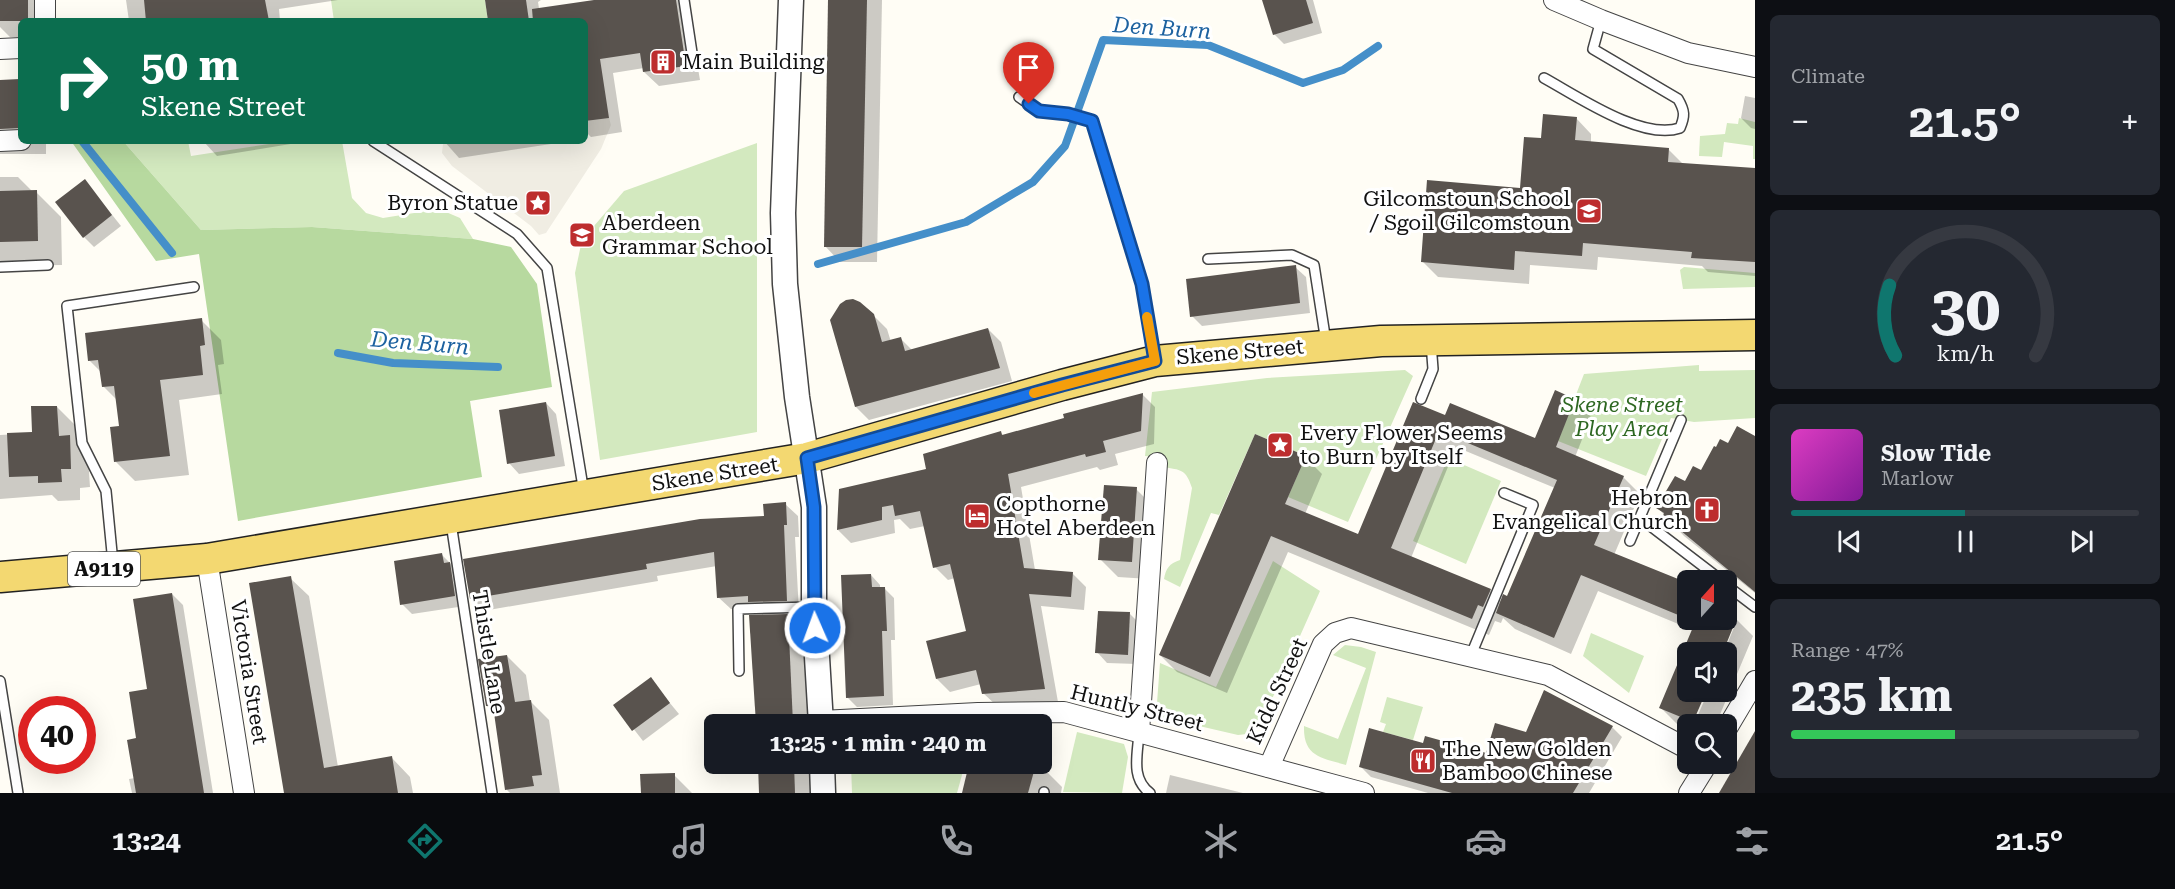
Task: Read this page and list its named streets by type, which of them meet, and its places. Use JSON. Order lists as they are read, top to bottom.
{
  "streets": {
    "main road": ["Skene Street", "A9119"],
    "street": ["Victoria Street", "Kidd Street", "Huntly Street"],
    "lane": ["Thistle Lane"]
  },
  "crossings": [
    ["Skene Street", "A9119"],
    ["Skene Street", "Thistle Lane"],
    ["Skene Street", "Victoria Street"],
    ["A9119", "Victoria Street"],
    ["Kidd Street", "Huntly Street"]
  ],
  "water": ["Den Burn"],
  "parks": ["Skene Street Play Area"],
  "places": {
    "building": ["Main Building"],
    "place": ["Byron Statue", "Every Flower Seems to Burn by Itself"],
    "school or university": ["Gilcomstoun School / Sgoil Gilcomstoun", "Aberdeen Grammar School"],
    "church": ["Hebron Evangelical Church"],
    "hotel": ["Copthorne Hotel Aberdeen"],
    "restaurant": ["The New Golden Bamboo Chinese"]
  },
  "north": "top",
  "page": {
    "tile": [
      "Climate",
      ["Range · 47%", "235 km"]
    ],
    "turn": ["50 m", "Skene Street"],
    "heat": ["−", "21.5°", "+"],
    "song": ["Slow Tide", "Marlow"],
    "limit": "40",
    "trip": "13:25 · 1 min · 240 m",
    "tabs": ["13:24", "21.5°"],
    "gauge": ["30", "km/h"]
  }
}
